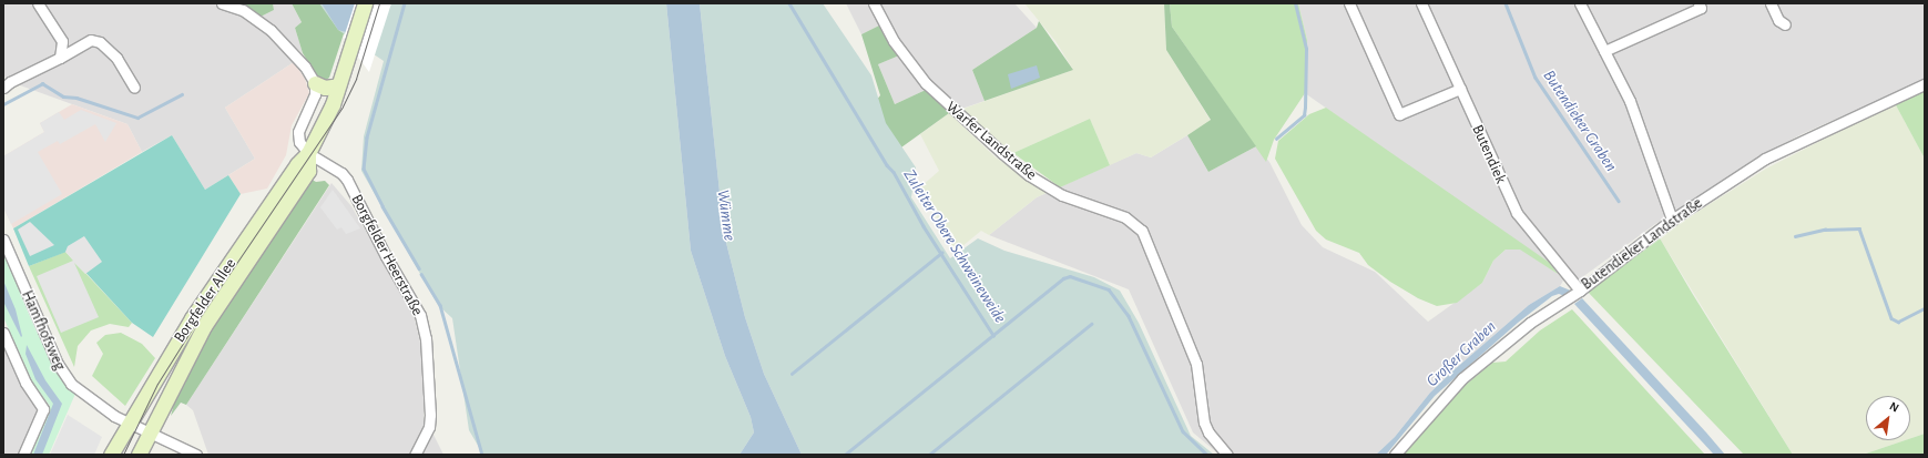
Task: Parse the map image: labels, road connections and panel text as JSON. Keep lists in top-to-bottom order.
{
  "streets": {
    "main road": ["Borgfelder Allee"],
    "street": [
      "Warfer Landstraße",
      "Butendiek",
      "Butendieker Landstraße",
      "Borgfelder Heerstraße",
      "Hamfhofsweg"
    ]
  },
  "crossings": [
    ["Butendiek", "Butendieker Landstraße"],
    ["Borgfelder Heerstraße", "Borgfelder Allee"],
    ["Borgfelder Allee", "Hamfhofsweg"]
  ],
  "water": [
    "Butendieker Graben",
    "Wümme",
    "Zuleiter Obere Schweineweide",
    "Großer Graben"
  ],
  "north": "top right"
}
